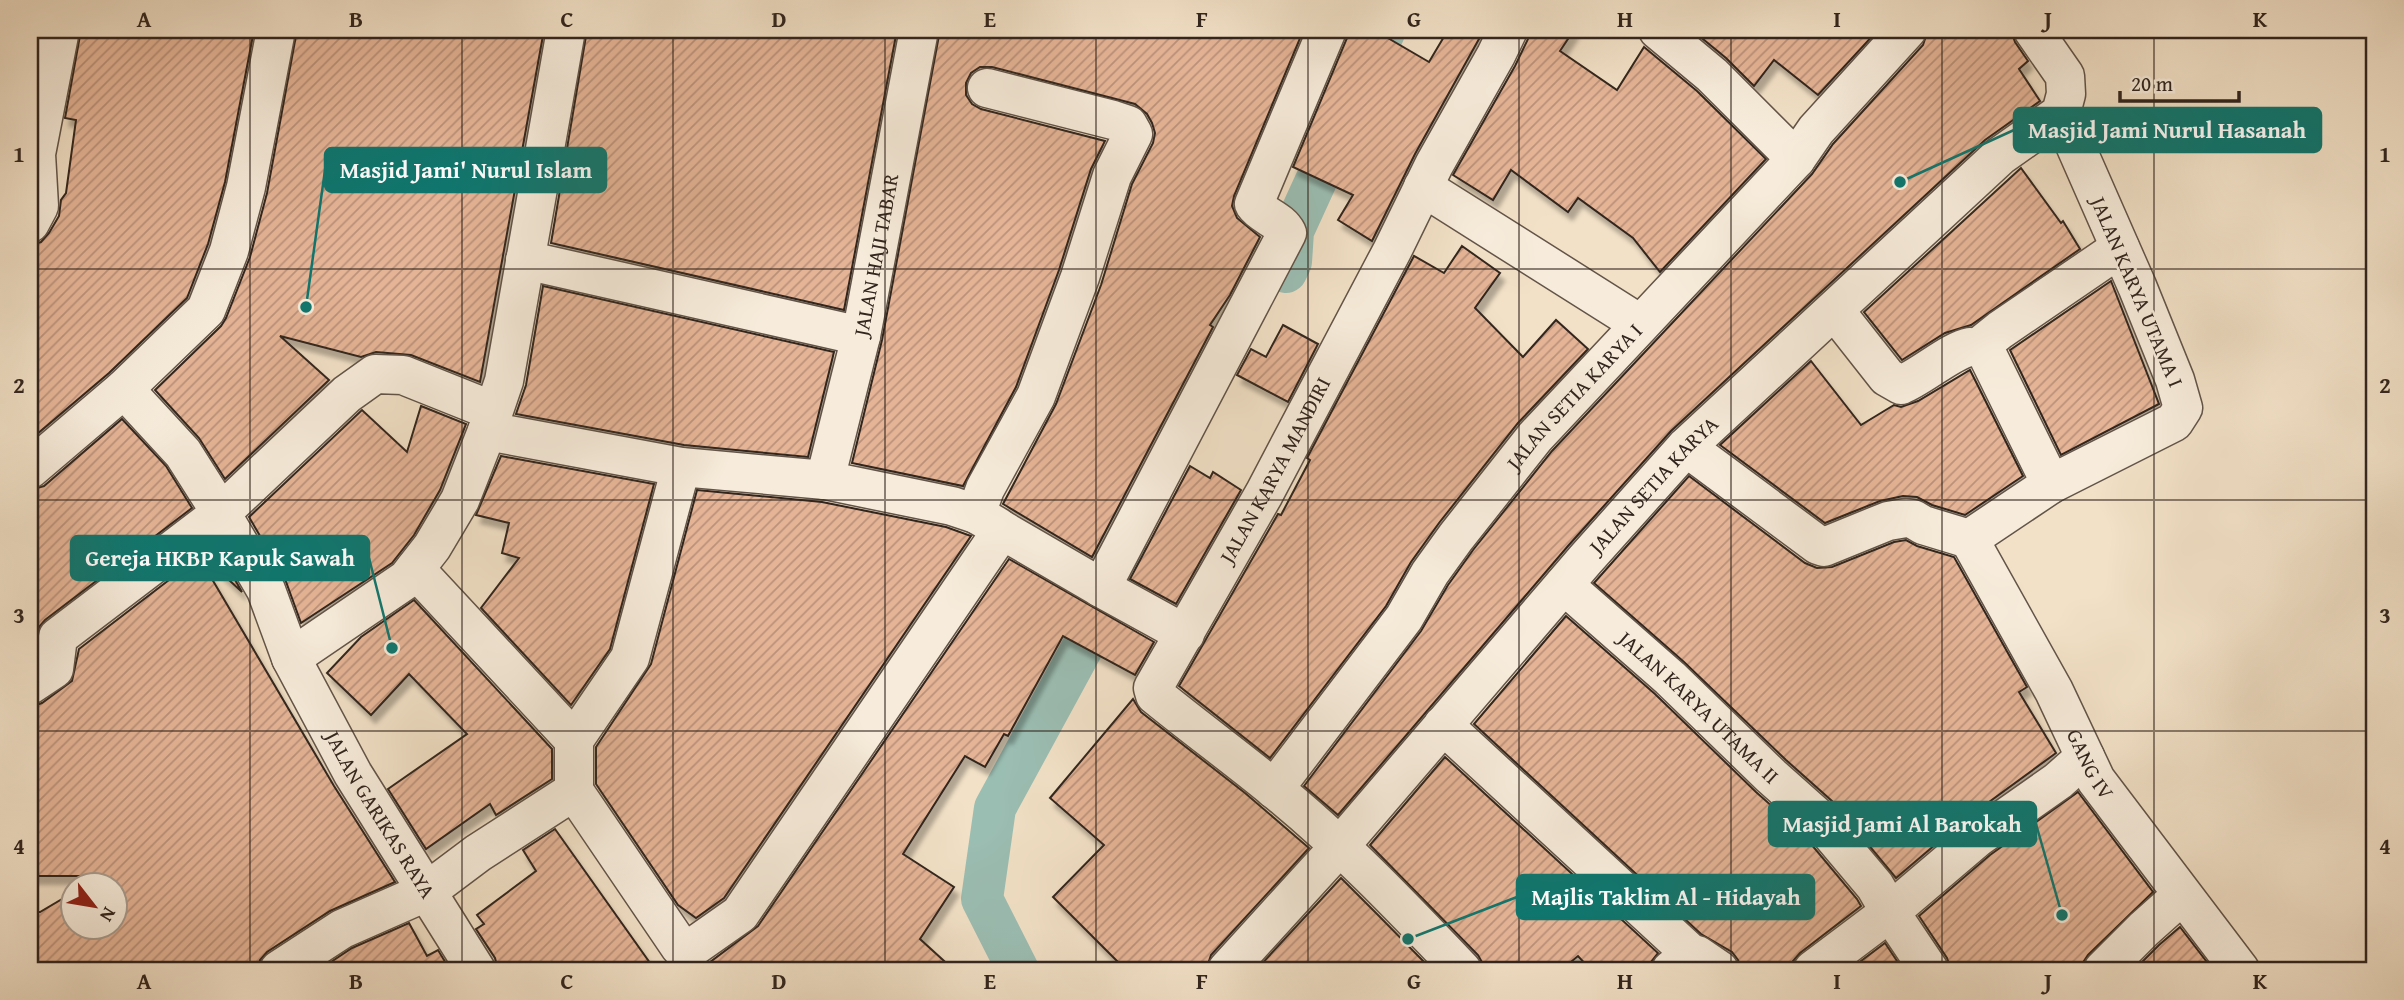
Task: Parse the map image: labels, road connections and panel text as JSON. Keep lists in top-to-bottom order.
{
  "streets": {
    "street": [
      "JALAN HAJI TABAR",
      "JALAN KARYA UTAMA I",
      "JALAN SETIA KARYA I",
      "JALAN KARYA MANDIRI",
      "JALAN SETIA KARYA",
      "JALAN KARYA UTAMA II",
      "GANG IV",
      "JALAN GARIKAS RAYA"
    ]
  },
  "crossings": [
    ["JALAN KARYA UTAMA I", "JALAN SETIA KARYA"],
    ["JALAN SETIA KARYA I", "JALAN KARYA MANDIRI"],
    ["JALAN KARYA MANDIRI", "JALAN SETIA KARYA"],
    ["JALAN SETIA KARYA", "JALAN KARYA UTAMA II"]
  ],
  "places": [
    "Masjid Jami Nurul Hasanah",
    "Masjid Jami' Nurul Islam",
    "Gereja HKBP Kapuk Sawah",
    "Masjid Jami Al Barokah",
    "Majlis Taklim Al - Hidayah"
  ],
  "scale_bar": "20 m",
  "north": "bottom right",
  "grid": {
    "columns": [
      "A",
      "B",
      "C",
      "D",
      "E",
      "F",
      "G",
      "H",
      "I",
      "J",
      "K"
    ],
    "rows": [
      "1",
      "2",
      "3",
      "4"
    ]
  }
}
